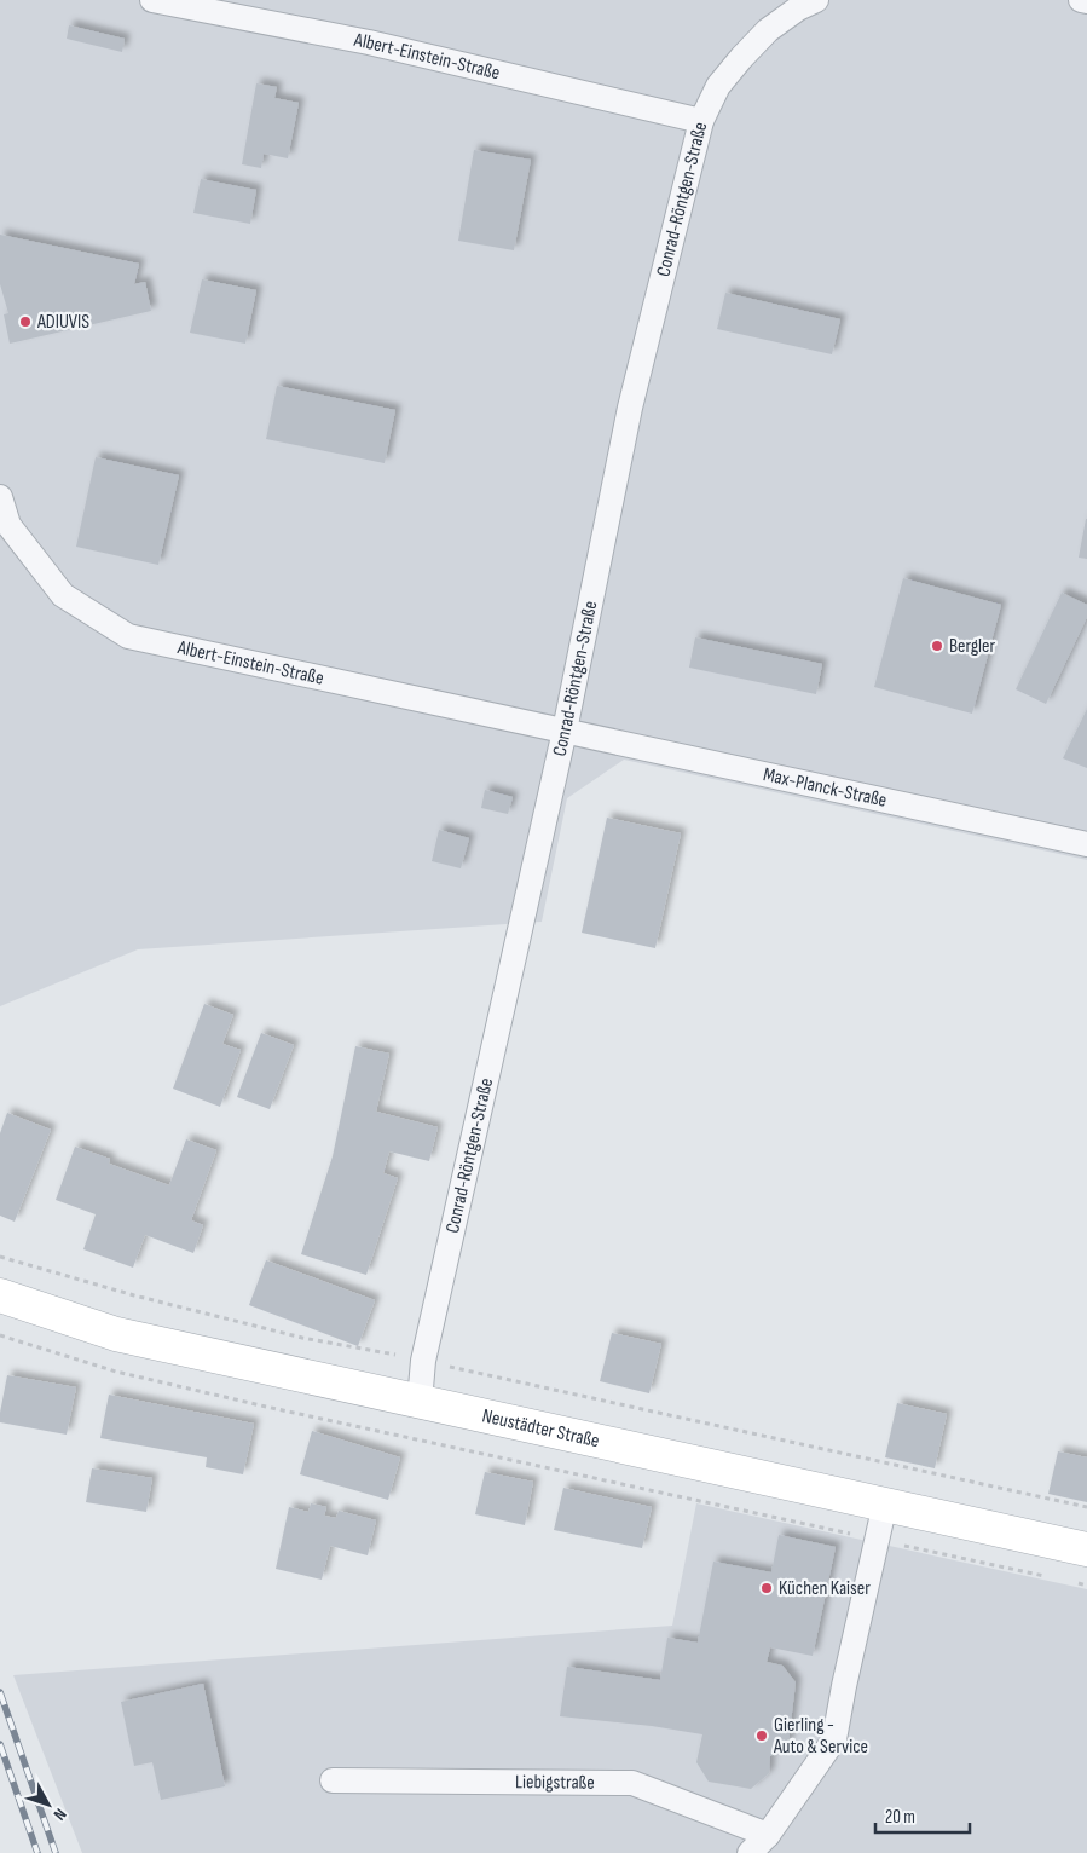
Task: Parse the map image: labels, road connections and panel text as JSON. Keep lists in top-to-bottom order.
{
  "streets": {
    "main road": ["Neustädter Straße"],
    "street": [
      "Albert-Einstein-Straße",
      "Conrad-Röntgen-Straße",
      "Max-Planck-Straße",
      "Liebigstraße"
    ]
  },
  "crossings": [
    ["Albert-Einstein-Straße", "Conrad-Röntgen-Straße"],
    ["Albert-Einstein-Straße", "Max-Planck-Straße"],
    ["Conrad-Röntgen-Straße", "Max-Planck-Straße"],
    ["Conrad-Röntgen-Straße", "Neustädter Straße"]
  ],
  "places": [
    "ADIUVIS",
    "Bergler",
    "Küchen Kaiser",
    "Gierling - Auto & Service"
  ],
  "scale_bar": "20 m",
  "north": "bottom right"
}
